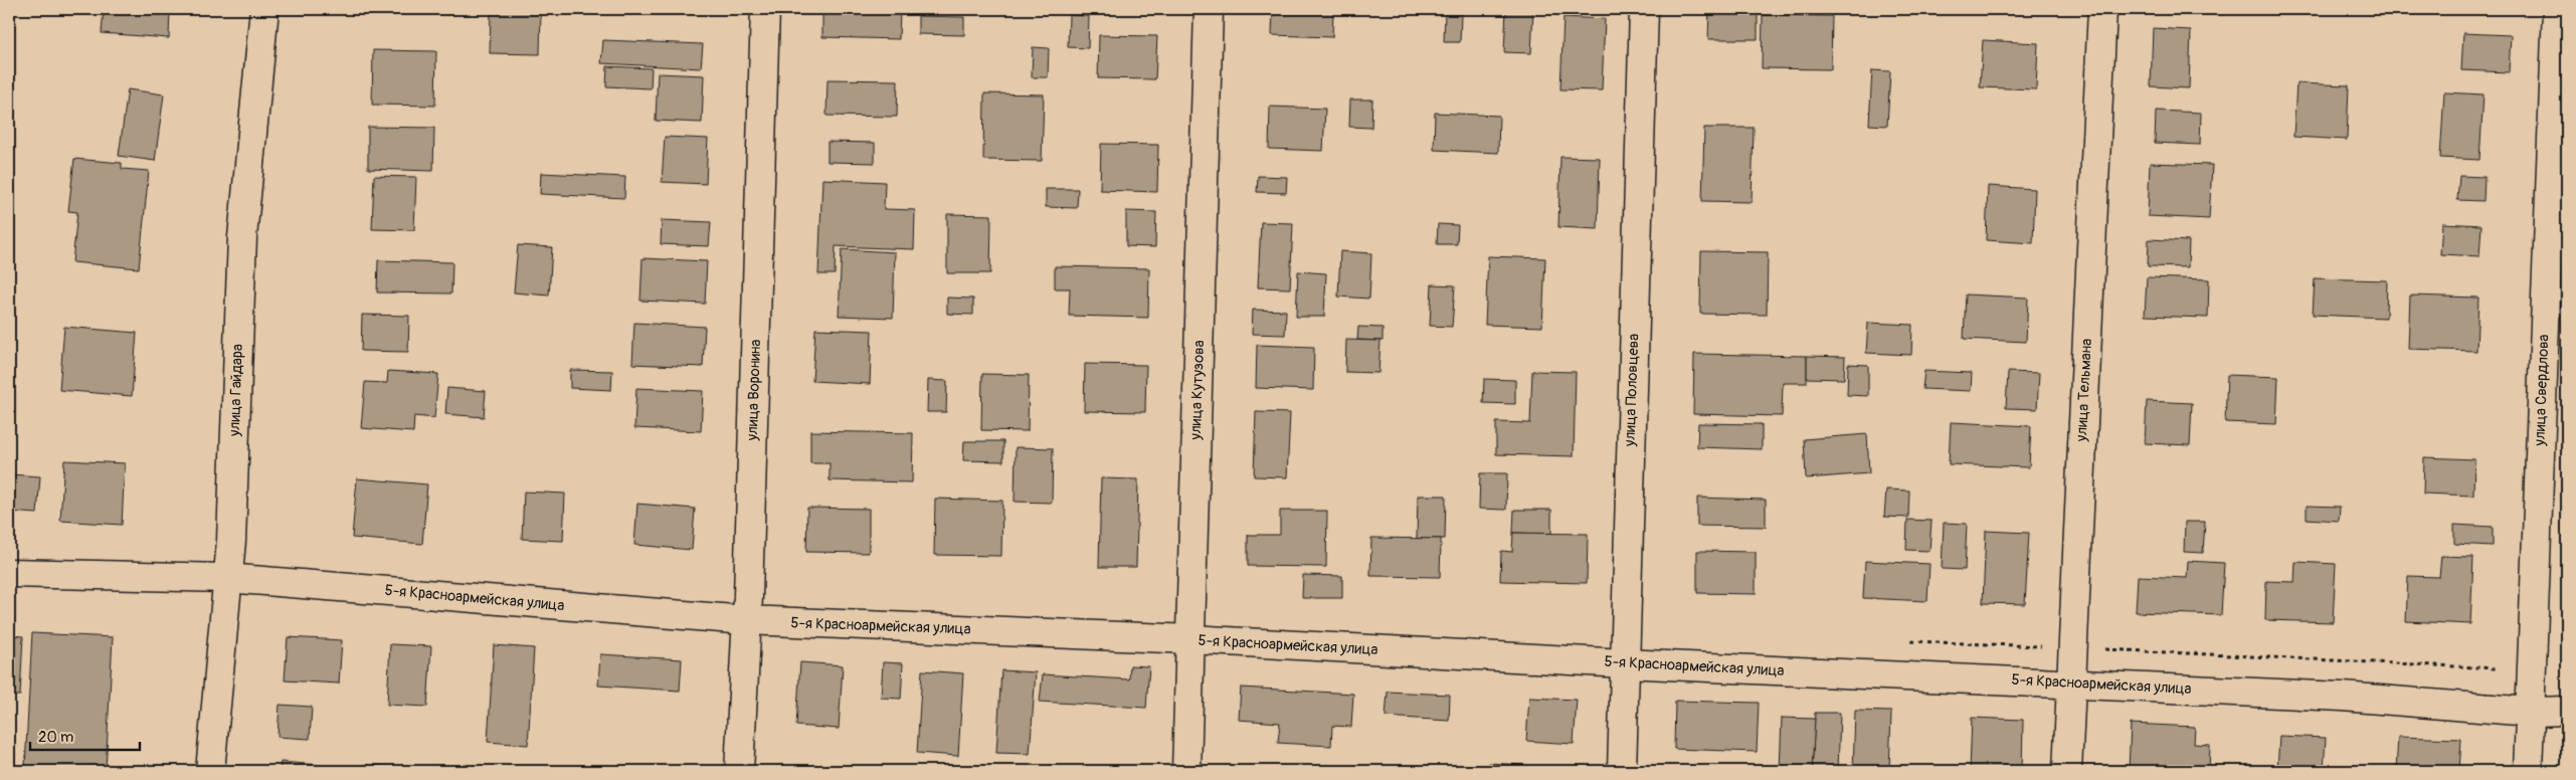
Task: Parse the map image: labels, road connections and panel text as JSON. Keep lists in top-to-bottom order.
{
  "streets": {
    "street": [
      "улица Гайдара",
      "улица Воронина",
      "улица Кутузова",
      "улица Половцева",
      "улица Тельмана",
      "улица Свердлова",
      "5-я Красноармейская улица"
    ]
  },
  "crossings": [
    ["улица Гайдара", "5-я Красноармейская улица"],
    ["улица Воронина", "5-я Красноармейская улица"],
    ["улица Кутузова", "5-я Красноармейская улица"],
    ["улица Половцева", "5-я Красноармейская улица"],
    ["улица Тельмана", "5-я Красноармейская улица"],
    ["улица Свердлова", "5-я Красноармейская улица"]
  ],
  "scale_bar": "20 m"
}
